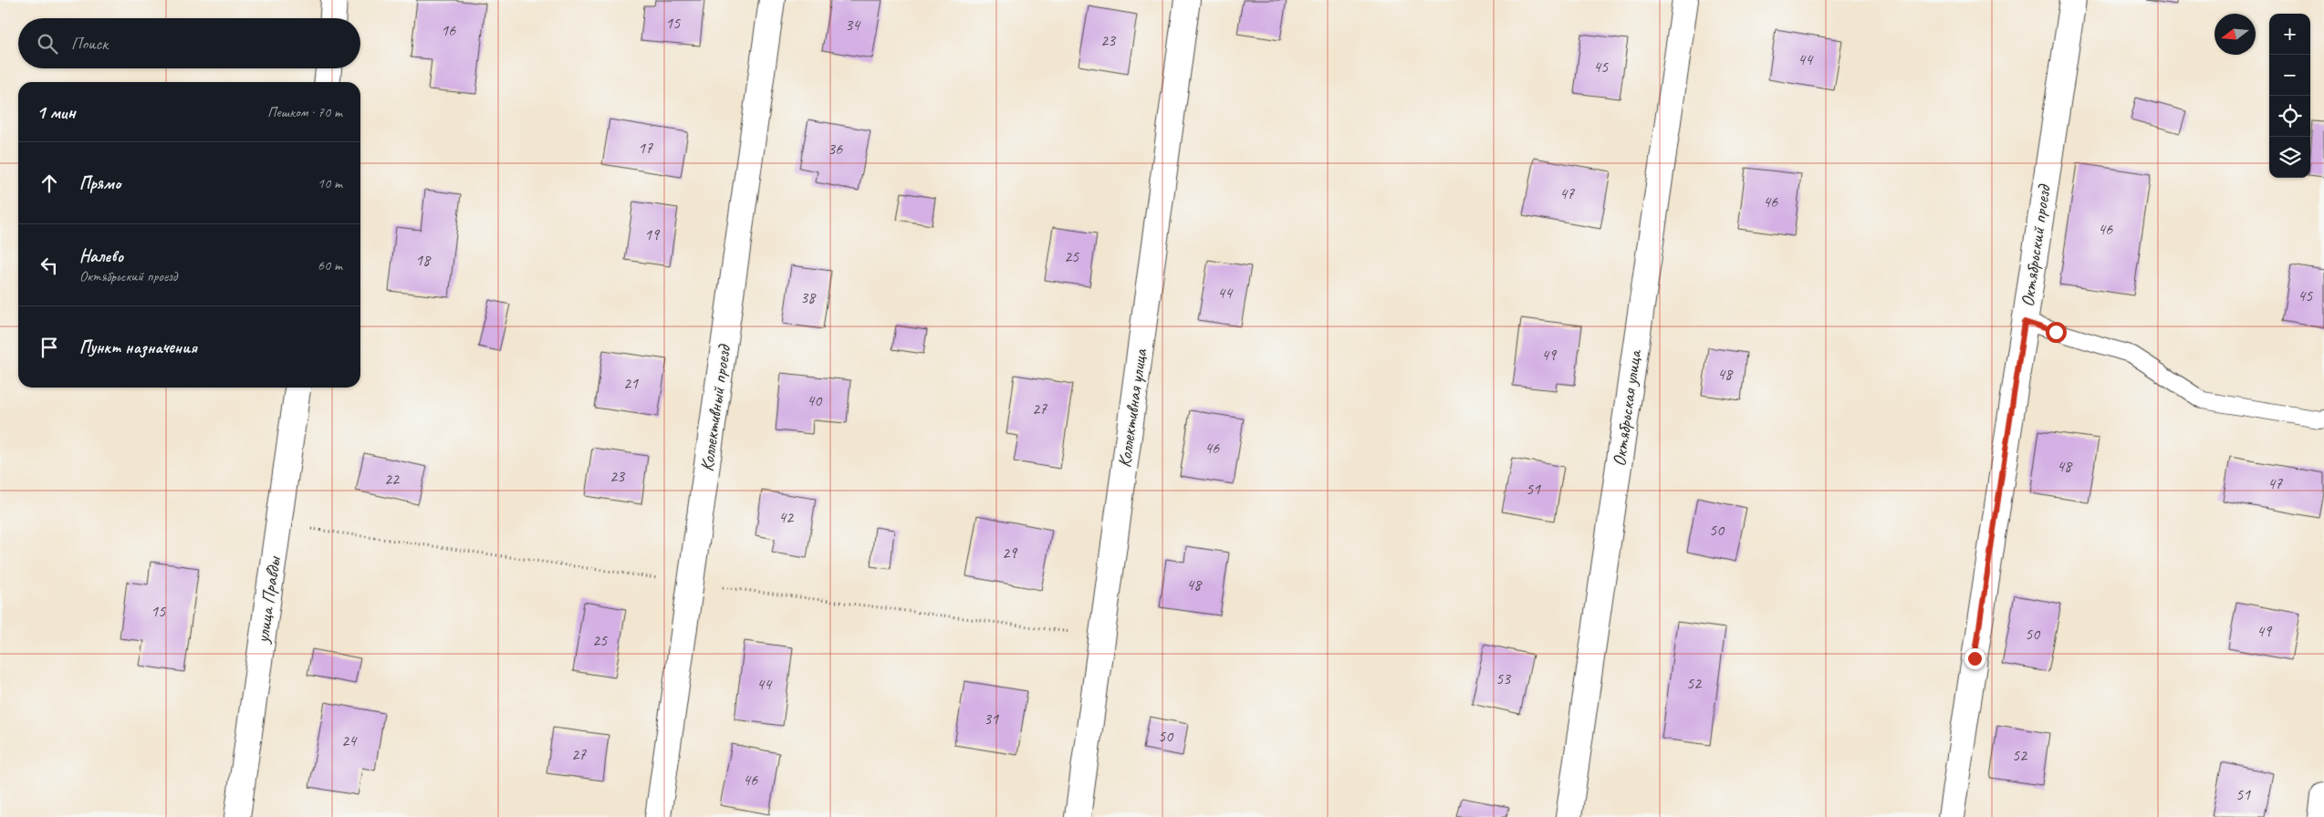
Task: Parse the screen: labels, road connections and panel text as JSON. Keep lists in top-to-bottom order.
{
  "streets": {
    "street": [
      "Октябрьский проезд",
      "Коллективный проезд",
      "Коллективная улица",
      "Октябрьская улица",
      "улица Правды"
    ]
  },
  "house_numbers": [
    "15",
    "34",
    "16",
    "23",
    "44",
    "45",
    "17",
    "36",
    "47",
    "46",
    "46",
    "19",
    "25",
    "18",
    "44",
    "45",
    "38",
    "49",
    "48",
    "21",
    "40",
    "27",
    "46",
    "48",
    "23",
    "22",
    "47",
    "51",
    "42",
    "50",
    "29",
    "48",
    "15",
    "49",
    "50",
    "25",
    "53",
    "52",
    "44",
    "31",
    "50",
    "24",
    "27",
    "52",
    "46",
    "51"
  ],
  "north": "left",
  "page": {
    "map_buttons": ["+", "−"],
    "search": "Поиск",
    "heading": ["1 мин", "Пешком · 70 m"],
    "list": [
      ["Прямо", "10 m"],
      ["Налево", "Октябрьский проезд", "60 m"],
      "Пункт назначения"
    ]
  }
}
